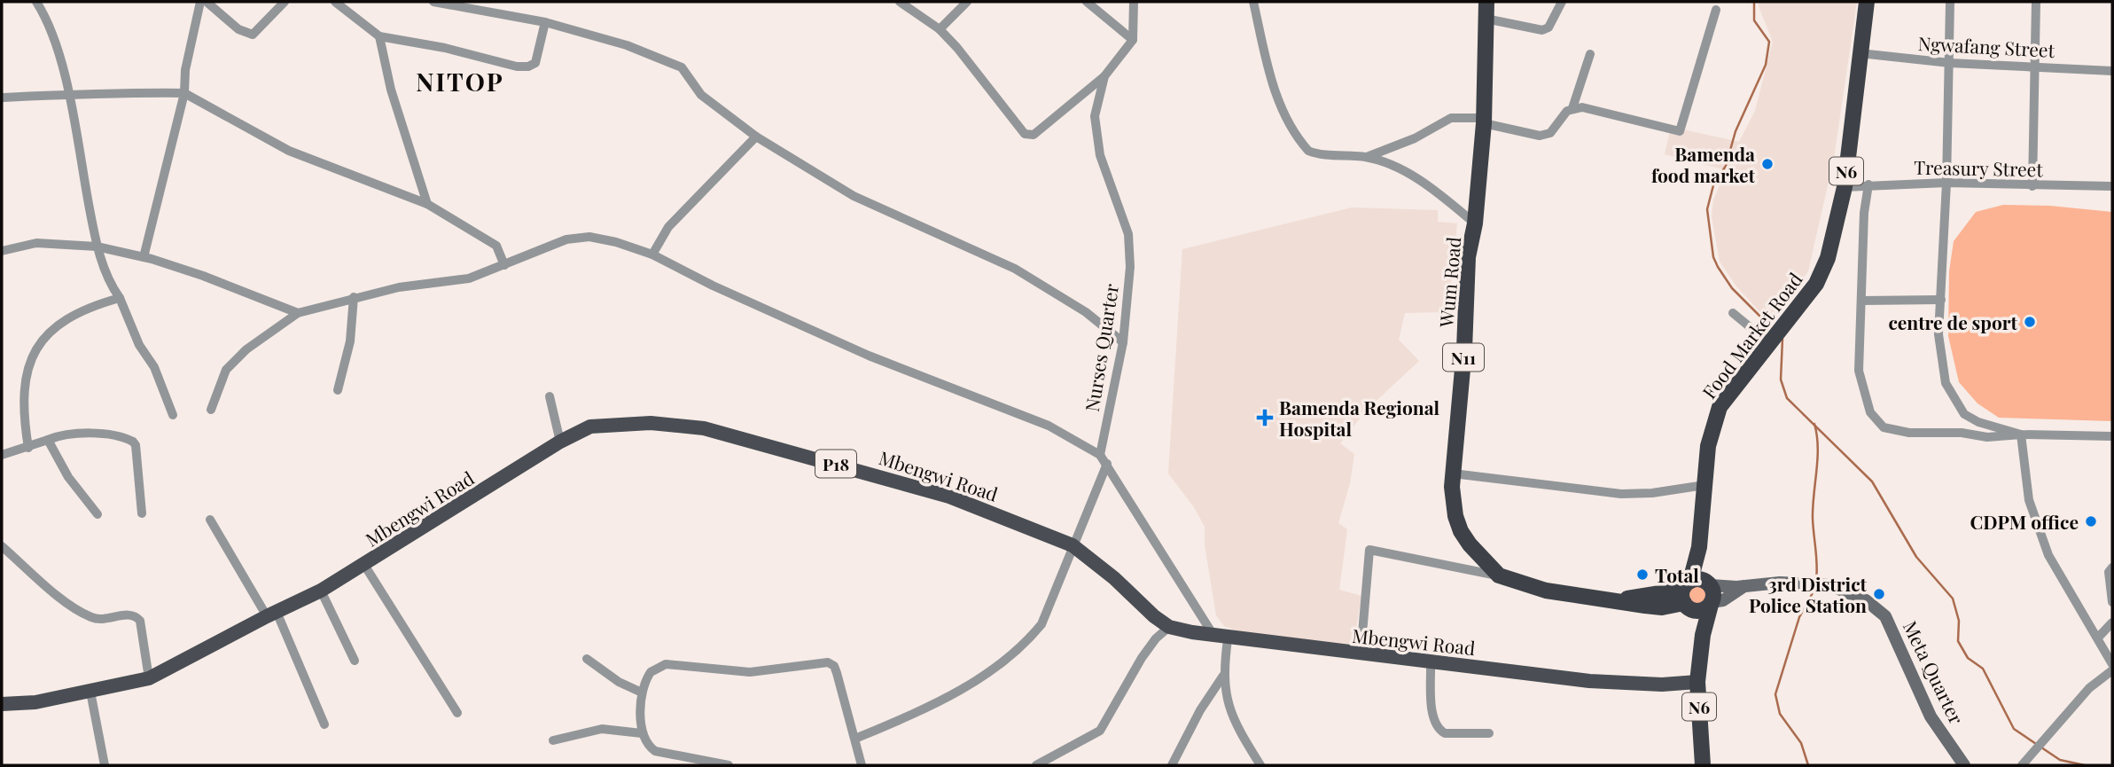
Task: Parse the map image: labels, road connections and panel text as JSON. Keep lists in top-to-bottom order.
{
  "streets": {
    "highway": [
      "N6",
      "Wum Road",
      "Food Market Road",
      "N11"
    ],
    "main road": ["P18", "Mbengwi Road", "Meta Quarter"],
    "street": ["Ngwafang Street", "Treasury Street", "Nurses Quarter"]
  },
  "crossings": [
    ["Ngwafang Street", "Food Market Road"],
    ["Treasury Street", "Food Market Road"],
    ["N6", "Food Market Road"],
    ["N6", "Mbengwi Road"]
  ],
  "districts": ["NITOP"],
  "places": {
    "other": [
      "Bamenda food market",
      "centre de sport",
      "CDPM office",
      "Total",
      "3rd District Police Station"
    ],
    "health": ["Bamenda Regional Hospital"]
  }
}
